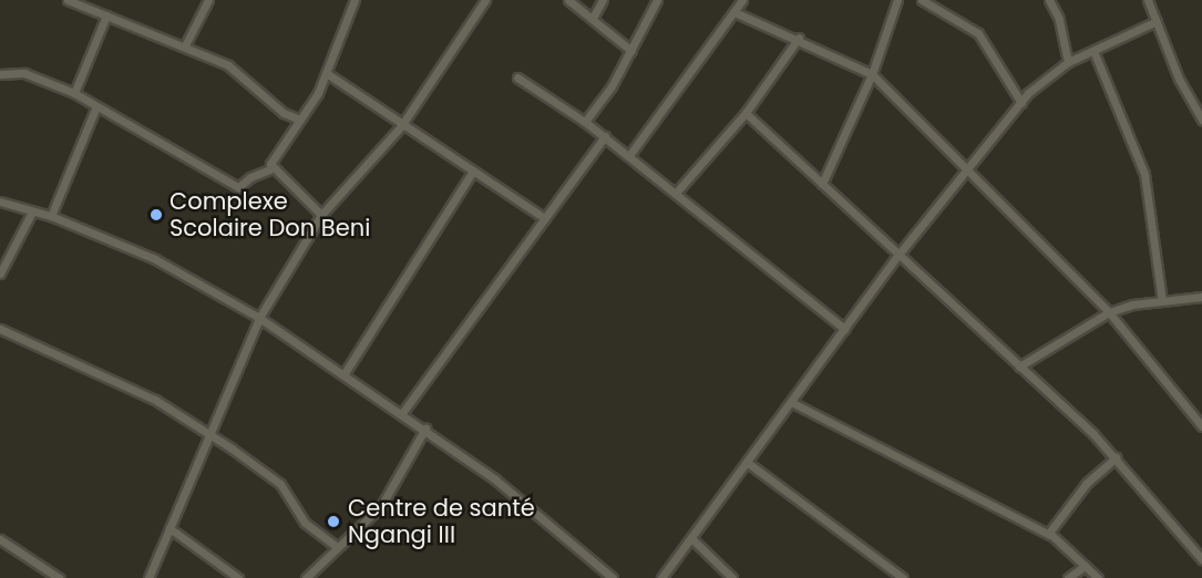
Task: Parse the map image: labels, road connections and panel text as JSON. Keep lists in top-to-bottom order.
{
  "places": ["Complexe Scolaire Don Beni", "Centre de santé Ngangi III"]
}
